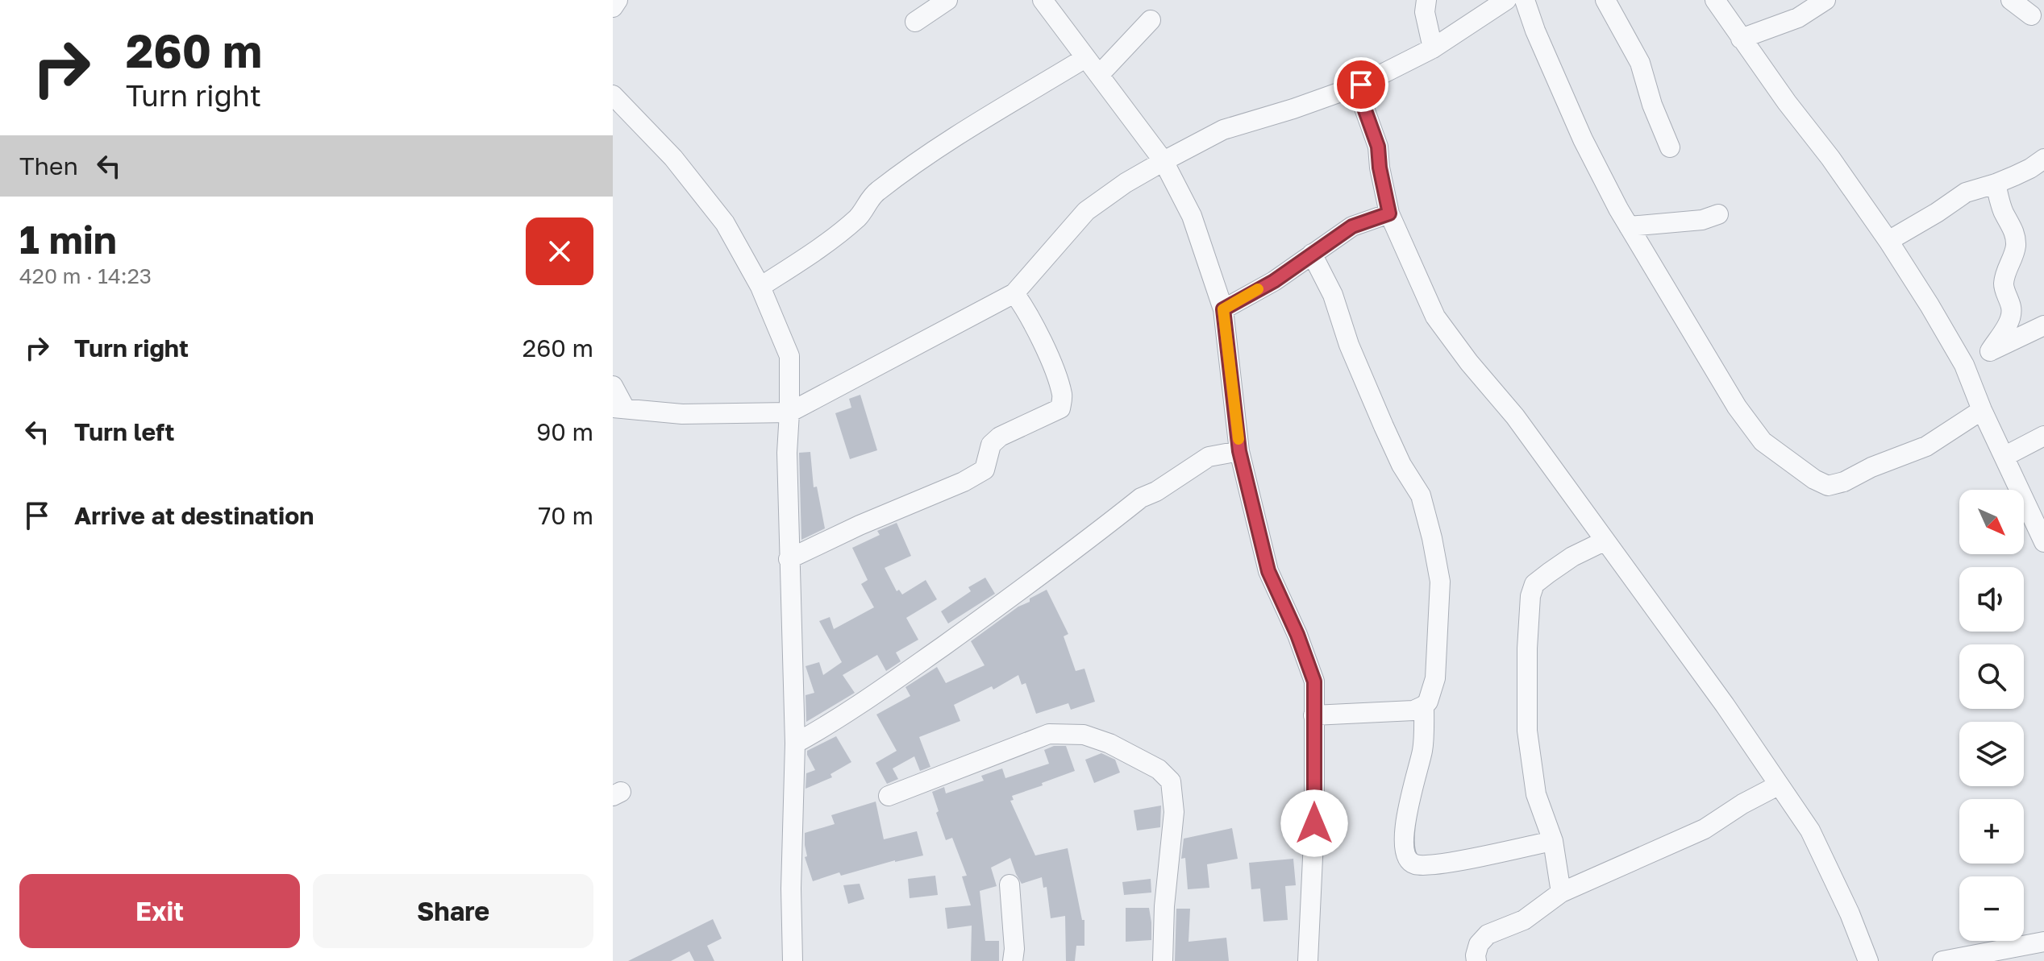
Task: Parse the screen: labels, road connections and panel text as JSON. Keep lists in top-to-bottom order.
{
  "north": "bottom right",
  "page": {
    "turn": ["260 m", "Turn right"],
    "then": "Then",
    "heading": ["1 min", "420 m · 14:23"],
    "list": [
      {
        "name": "Turn right",
        "value": "260 m"
      },
      {
        "name": "Turn left",
        "value": "90 m"
      },
      {
        "name": "Arrive at destination",
        "value": "70 m"
      }
    ],
    "map_buttons": ["+", "−"],
    "buttons": ["Exit", "Share"]
  }
}
